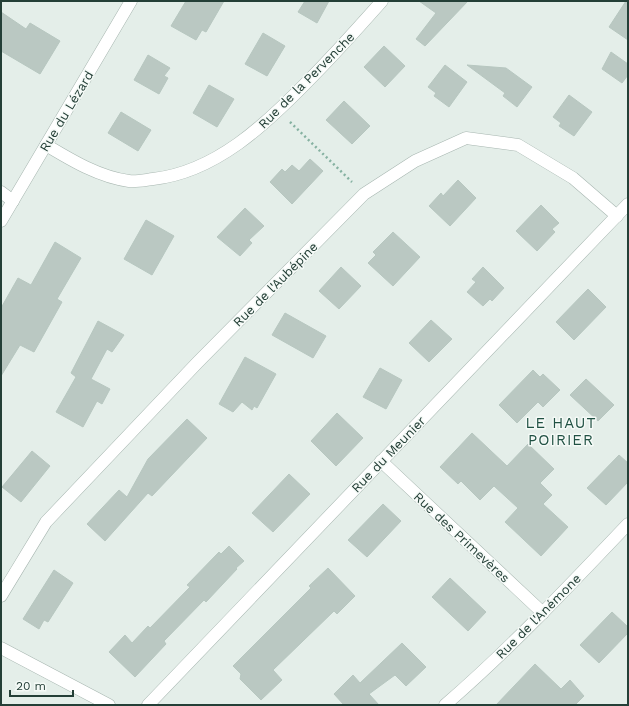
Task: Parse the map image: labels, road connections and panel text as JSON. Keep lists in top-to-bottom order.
{
  "streets": {
    "street": [
      "Rue de la Pervenche",
      "Rue du Lézard",
      "Rue de l'Aubépine",
      "Rue du Meunier",
      "Rue des Primevères",
      "Rue de l'Anémone"
    ]
  },
  "crossings": [
    ["Rue de la Pervenche", "Rue du Lézard"],
    ["Rue de l'Aubépine", "Rue du Meunier"],
    ["Rue du Meunier", "Rue des Primevères"],
    ["Rue des Primevères", "Rue de l'Anémone"]
  ],
  "districts": ["LE HAUT POIRIER"],
  "scale_bar": "20 m"
}
